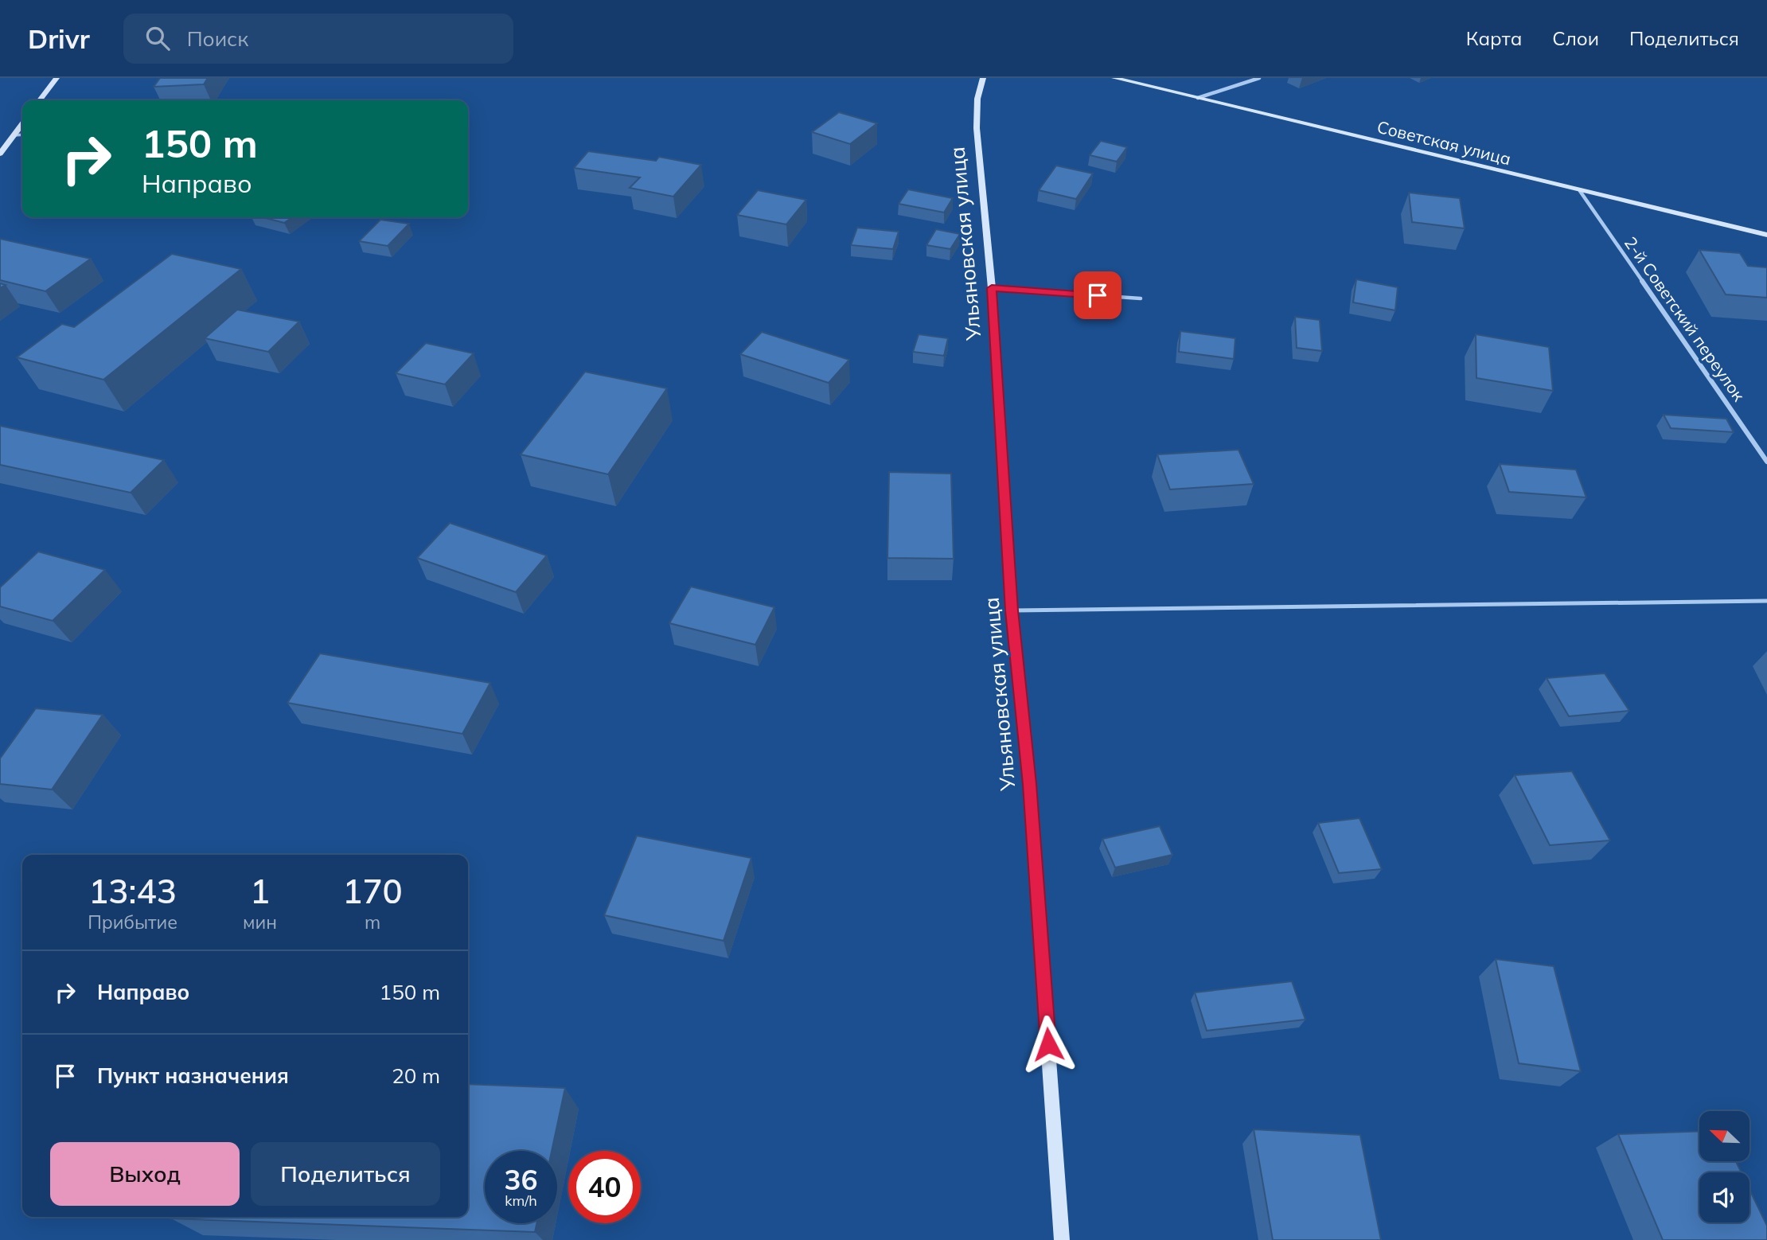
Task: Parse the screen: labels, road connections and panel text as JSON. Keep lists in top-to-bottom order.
{
  "streets": {
    "street": ["Советская улица", "Ульяновская улица", "2-й Советский переулок"]
  },
  "crossings": [
    ["Советская улица", "2-й Советский переулок"]
  ],
  "north": "top left",
  "page": {
    "header": "Drivr",
    "search": "Поиск",
    "nav": ["Карта", "Слои", "Поделиться"],
    "turn": ["150 m", "Направо"],
    "eta": [
      "13:43",
      "Прибытие",
      "1",
      "мин",
      "170",
      "m"
    ],
    "list": [
      {
        "name": "Направо",
        "value": "150 m"
      },
      {
        "name": "Пункт назначения",
        "value": "20 m"
      }
    ],
    "buttons": ["Выход", "Поделиться"],
    "speed": "36 km/h",
    "limit": "40"
  }
}
